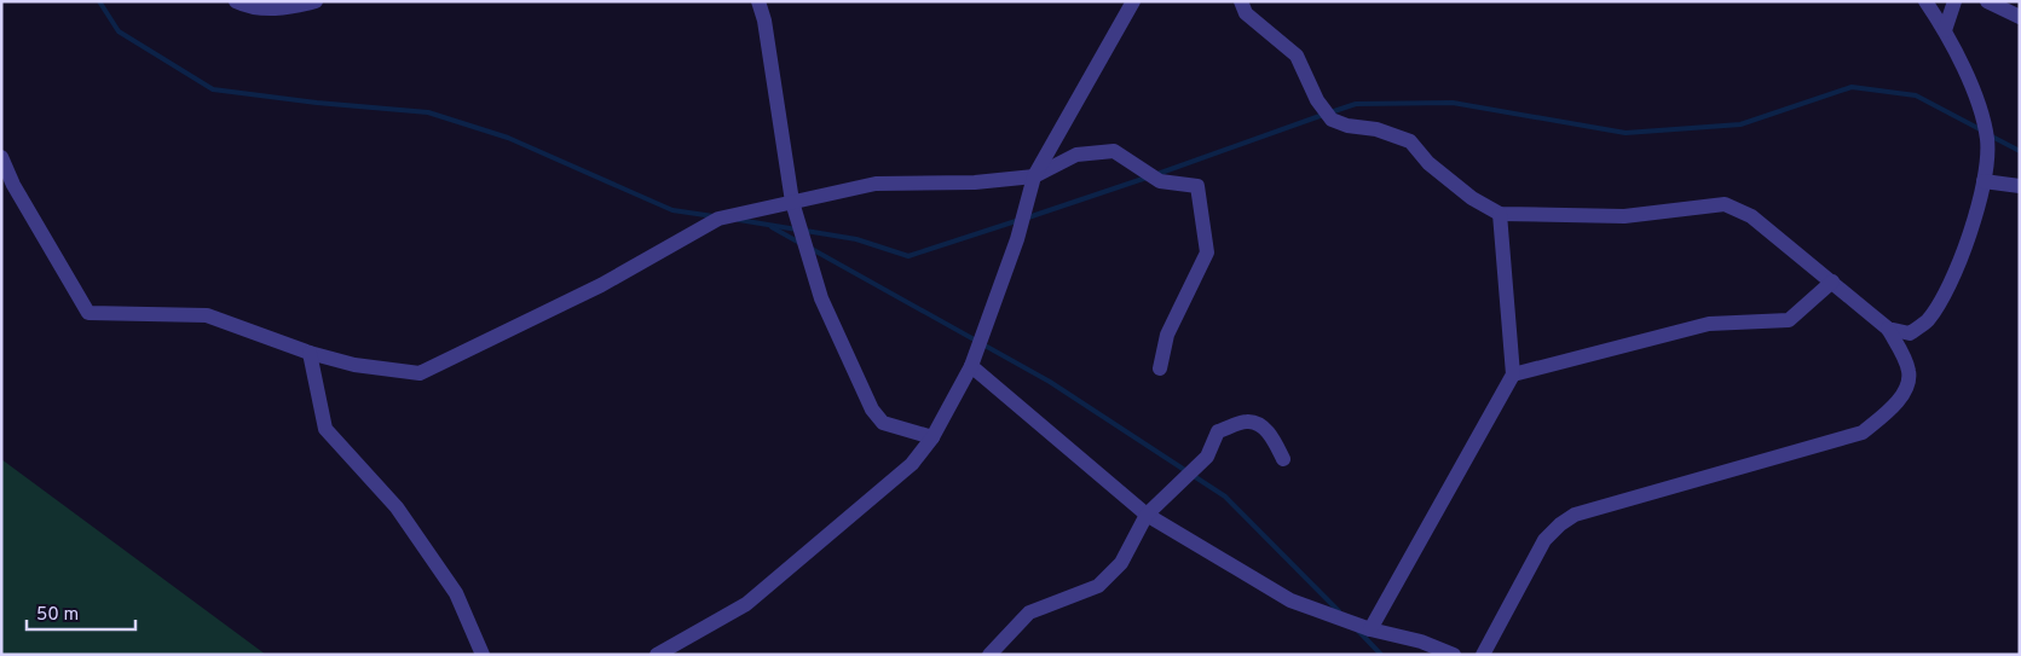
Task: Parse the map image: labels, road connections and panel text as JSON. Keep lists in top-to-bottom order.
{
  "scale_bar": "50 m"
}
